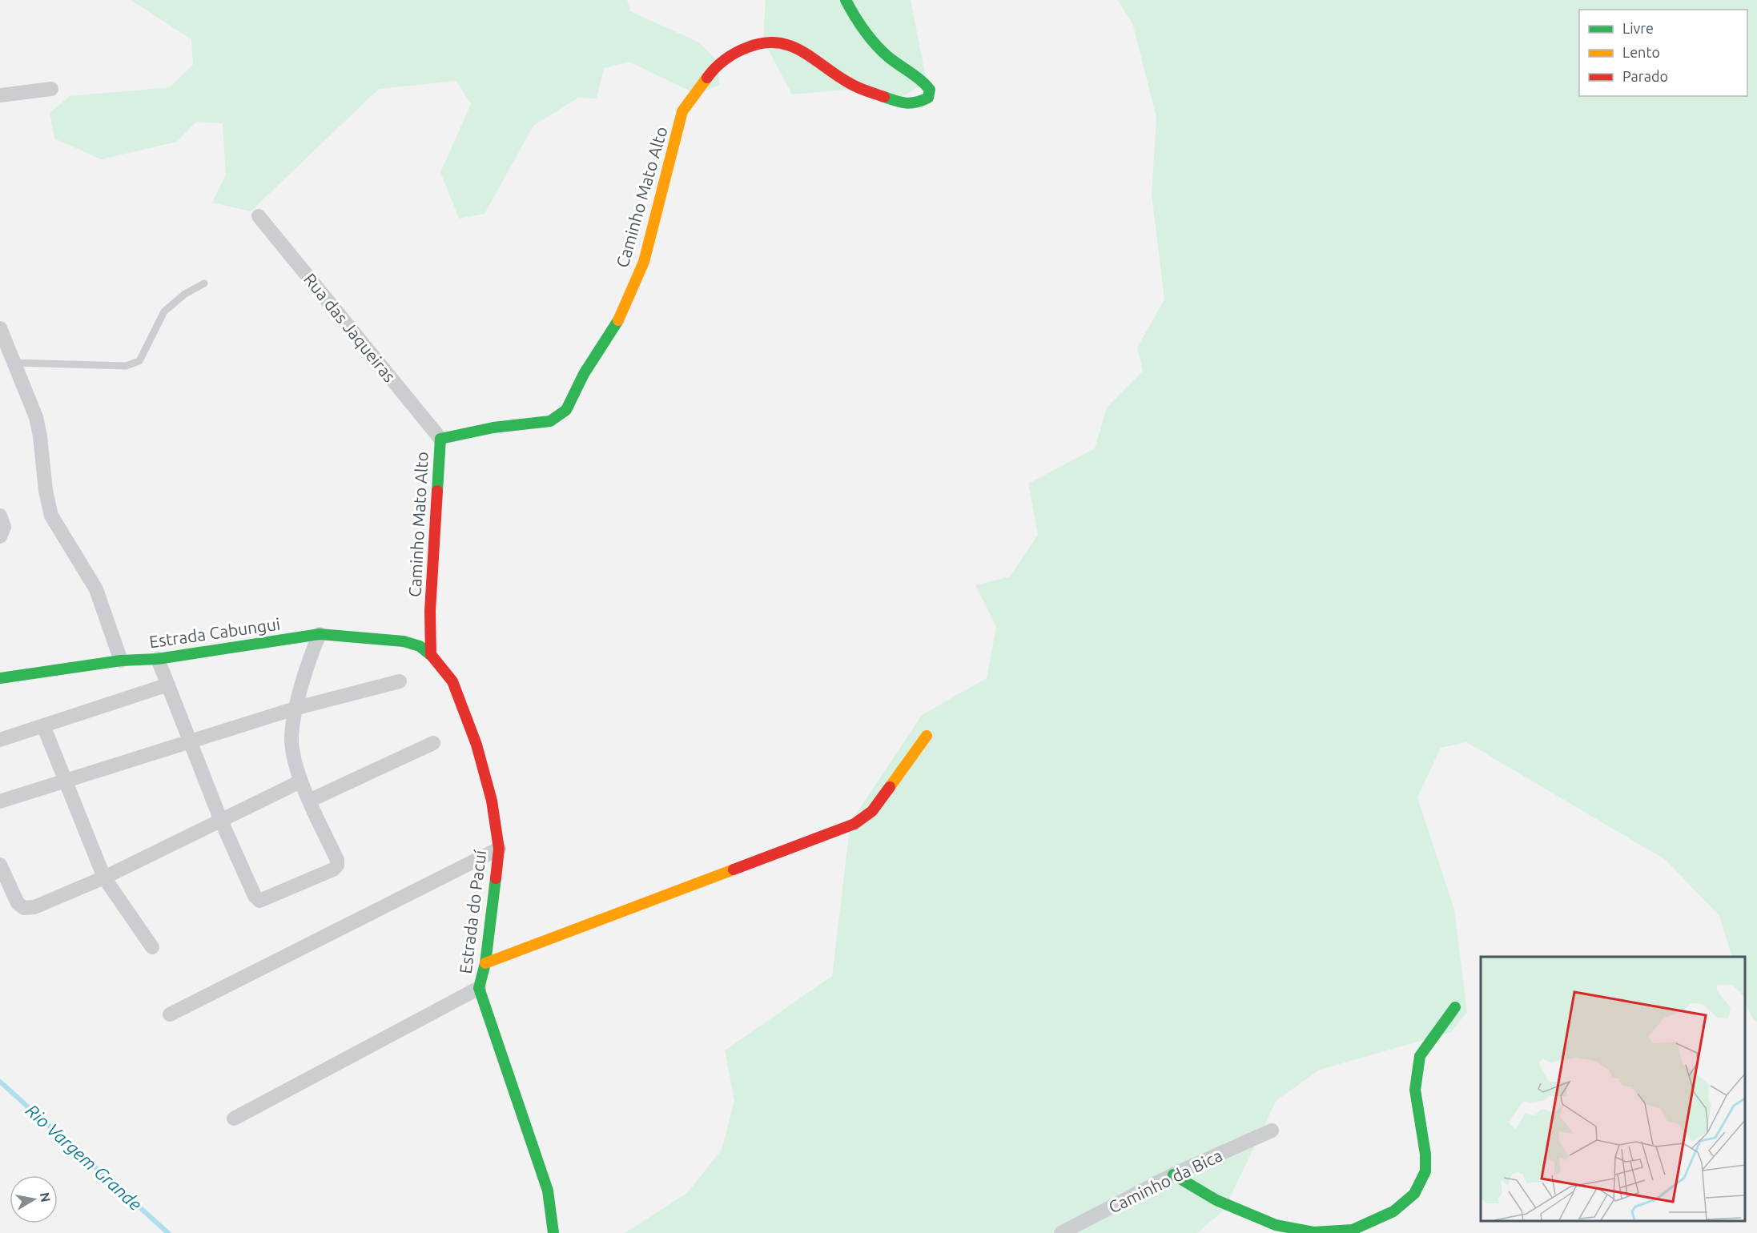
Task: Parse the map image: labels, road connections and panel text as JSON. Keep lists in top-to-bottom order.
{
  "streets": {
    "street": [
      "Caminho Mato Alto",
      "Rua das Jaqueiras",
      "Estrada Cabungui",
      "Estrada do Pacuí",
      "Caminho da Bica"
    ]
  },
  "crossings": [
    ["Caminho Mato Alto", "Rua das Jaqueiras"],
    ["Caminho Mato Alto", "Estrada Cabungui"],
    ["Caminho Mato Alto", "Estrada do Pacuí"],
    ["Estrada Cabungui", "Estrada do Pacuí"]
  ],
  "water": ["Rio Vargem Grande"],
  "legend": ["Livre", "Lento", "Parado"],
  "north": "right"
}
